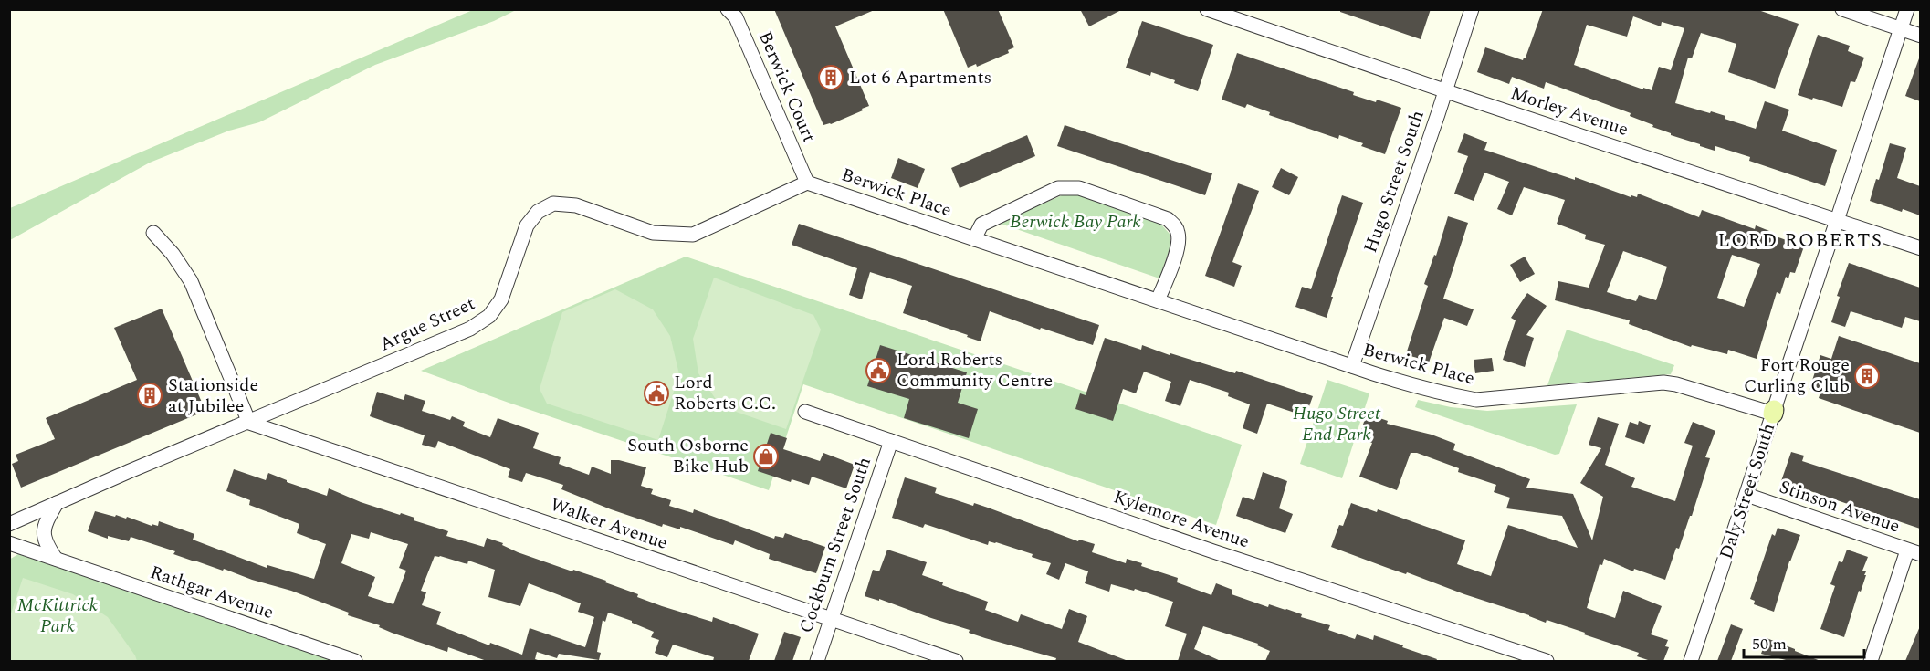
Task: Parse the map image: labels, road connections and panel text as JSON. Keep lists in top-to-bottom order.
{
  "streets": {
    "street": [
      "Berwick Court",
      "Morley Avenue",
      "Hugo Street South",
      "Berwick Place",
      "Argue Street",
      "Daly Street South",
      "Stinson Avenue",
      "Kylemore Avenue",
      "Walker Avenue",
      "Cockburn Street South",
      "Rathgar Avenue"
    ]
  },
  "crossings": [
    ["Berwick Court", "Berwick Place"],
    ["Berwick Court", "Argue Street"],
    ["Morley Avenue", "Hugo Street South"],
    ["Morley Avenue", "Daly Street South"],
    ["Hugo Street South", "Berwick Place"],
    ["Berwick Place", "Argue Street"],
    ["Berwick Place", "Daly Street South"],
    ["Argue Street", "Walker Avenue"],
    ["Daly Street South", "Stinson Avenue"],
    ["Kylemore Avenue", "Cockburn Street South"],
    ["Walker Avenue", "Cockburn Street South"]
  ],
  "districts": ["LORD ROBERTS"],
  "parks": ["Berwick Bay Park", "Hugo Street End Park", "McKittrick Park"],
  "places": {
    "building": ["Lot 6 Apartments", "Fort Rouge Curling Club", "Stationside at Jubilee"],
    "public building": ["Lord Roberts Community Centre", "Lord Roberts C.C."],
    "shop": ["South Osborne Bike Hub"]
  },
  "scale_bar": "50 m"
}
